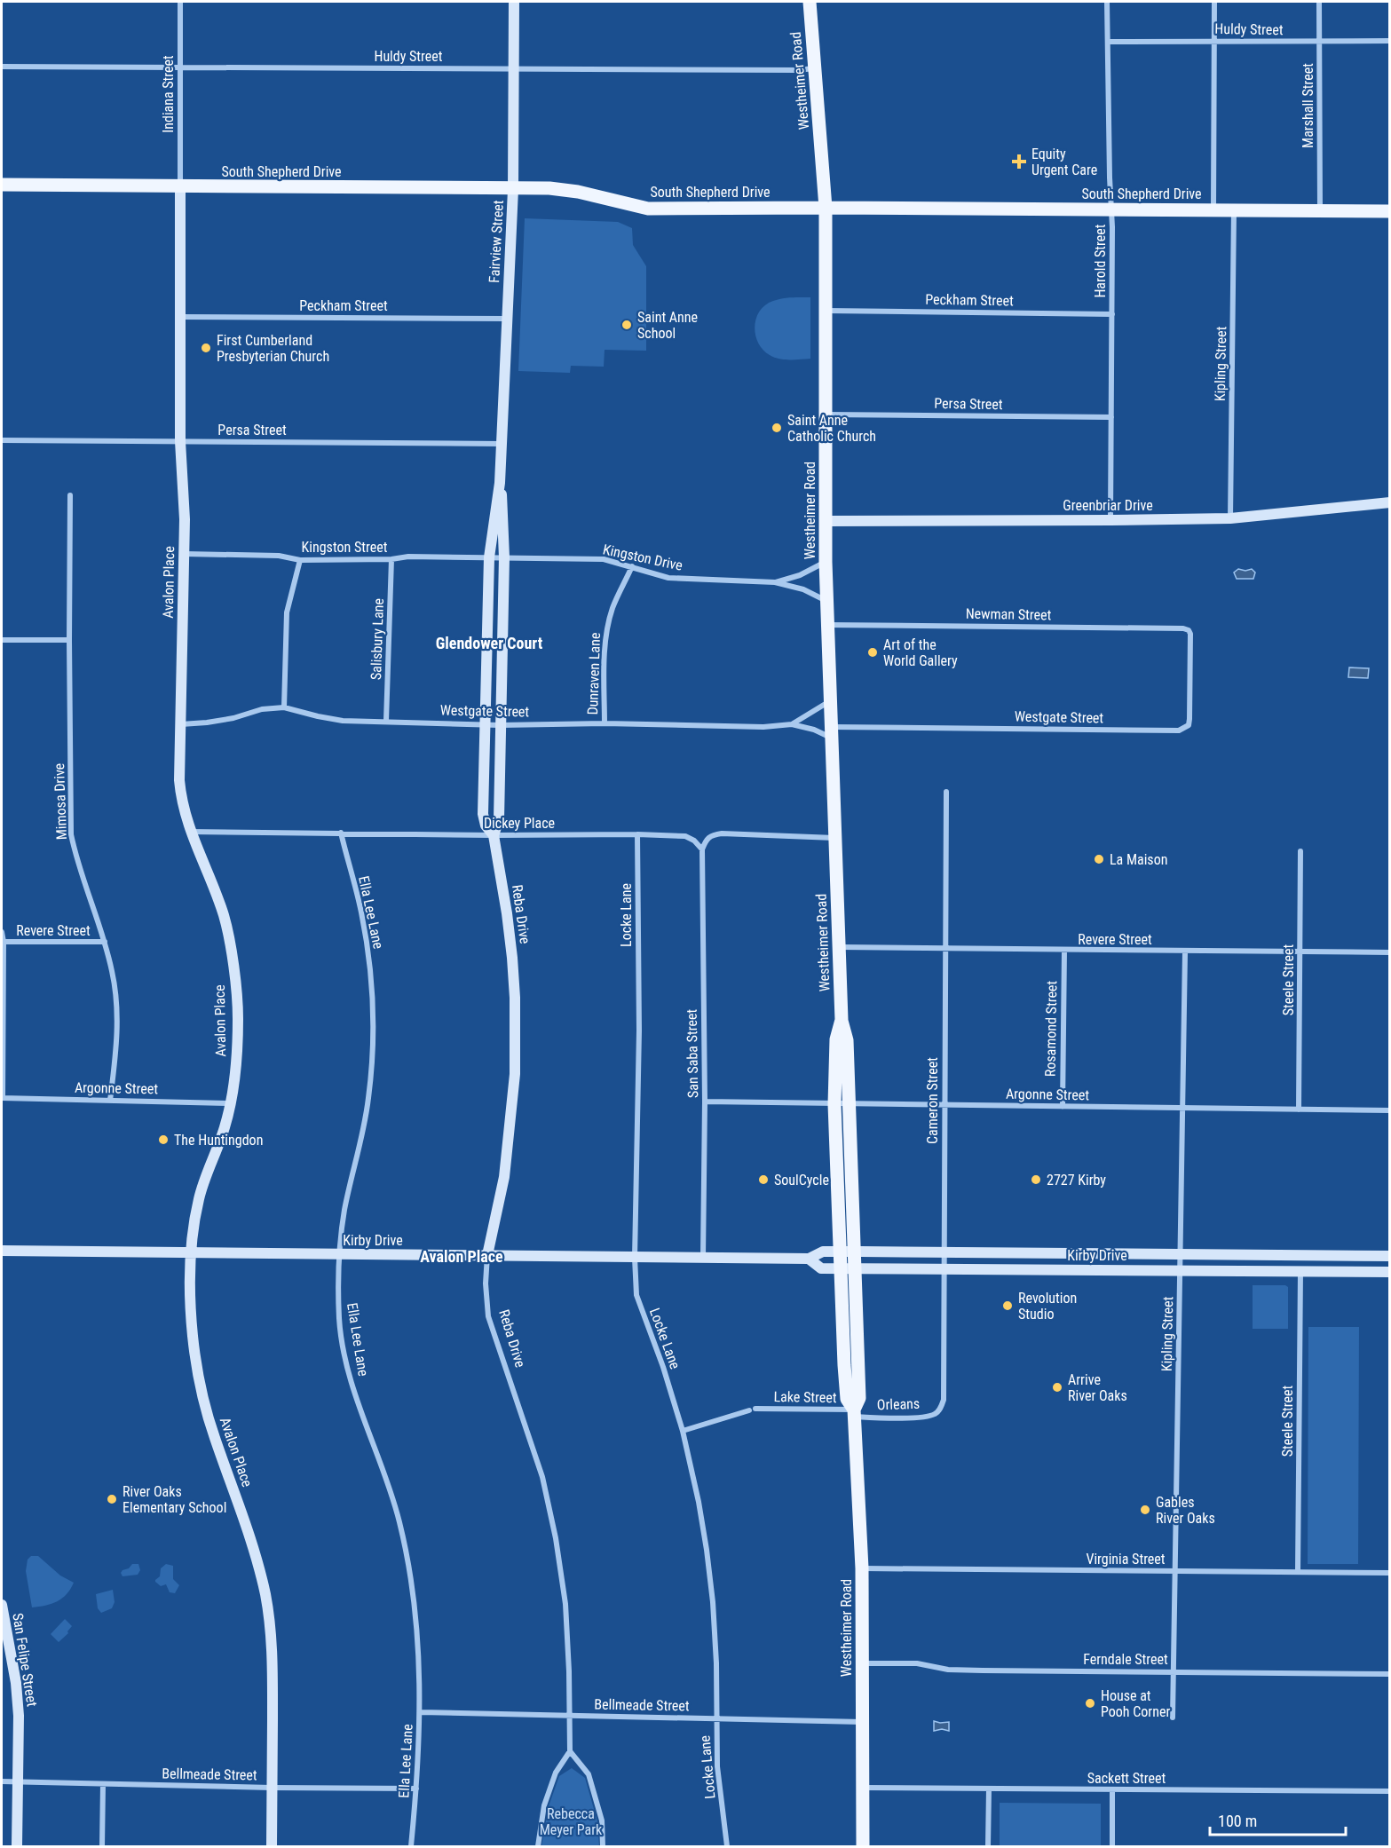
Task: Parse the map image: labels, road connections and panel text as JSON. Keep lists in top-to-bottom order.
{
  "streets": {
    "main road": ["Westheimer Road", "South Shepherd Drive"],
    "street": [
      "Huldy Street",
      "Indiana Street",
      "Marshall Street",
      "Fairview Street",
      "Harold Street",
      "Peckham Street",
      "Kipling Street",
      "Persa Street",
      "Greenbriar Drive",
      "Kingston Street",
      "Kingston Drive",
      "Avalon Place",
      "Newman Street",
      "Salisbury Lane",
      "Dunraven Lane",
      "Westgate Street",
      "Mimosa Drive",
      "Dickey Place",
      "Ella Lee Lane",
      "Reba Drive",
      "Locke Lane",
      "Revere Street",
      "Steele Street",
      "Rosamond Street",
      "San Saba Street",
      "Argonne Street",
      "Cameron Street",
      "Kirby Drive",
      "Lake Street",
      "Orleans",
      "Virginia Street",
      "Ferndale Street",
      "San Felipe Street",
      "Bellmeade Street",
      "Sackett Street"
    ]
  },
  "crossings": [
    ["Huldy Street", "Westheimer Road"],
    ["Huldy Street", "Indiana Street"],
    ["Huldy Street", "Marshall Street"],
    ["Huldy Street", "Fairview Street"],
    ["Huldy Street", "Harold Street"],
    ["Westheimer Road", "South Shepherd Drive"],
    ["Westheimer Road", "Peckham Street"],
    ["Westheimer Road", "Persa Street"],
    ["Westheimer Road", "Greenbriar Drive"],
    ["Westheimer Road", "Kingston Drive"],
    ["Westheimer Road", "Newman Street"],
    ["Westheimer Road", "Westgate Street"],
    ["Westheimer Road", "Revere Street"],
    ["Westheimer Road", "Argonne Street"],
    ["Westheimer Road", "Kirby Drive"],
    ["Westheimer Road", "Lake Street"],
    ["Westheimer Road", "Orleans"],
    ["Westheimer Road", "Virginia Street"],
    ["Westheimer Road", "Ferndale Street"],
    ["Westheimer Road", "Bellmeade Street"],
    ["Westheimer Road", "Sackett Street"],
    ["Indiana Street", "South Shepherd Drive"],
    ["Indiana Street", "Avalon Place"],
    ["Marshall Street", "South Shepherd Drive"],
    ["South Shepherd Drive", "Fairview Street"],
    ["South Shepherd Drive", "Harold Street"],
    ["South Shepherd Drive", "Kipling Street"],
    ["South Shepherd Drive", "Avalon Place"],
    ["Fairview Street", "Peckham Street"],
    ["Fairview Street", "Persa Street"],
    ["Fairview Street", "Kingston Street"],
    ["Fairview Street", "Kingston Drive"],
    ["Fairview Street", "Westgate Street"],
    ["Fairview Street", "Reba Drive"],
    ["Harold Street", "Peckham Street"],
    ["Harold Street", "Persa Street"],
    ["Harold Street", "Greenbriar Drive"],
    ["Peckham Street", "Avalon Place"],
    ["Kipling Street", "Greenbriar Drive"],
    ["Kipling Street", "Revere Street"],
    ["Kipling Street", "Argonne Street"],
    ["Kipling Street", "Kirby Drive"],
    ["Kipling Street", "Virginia Street"],
    ["Kipling Street", "Ferndale Street"],
    ["Persa Street", "Avalon Place"],
    ["Kingston Street", "Kingston Drive"],
    ["Kingston Street", "Avalon Place"],
    ["Kingston Street", "Salisbury Lane"],
    ["Kingston Drive", "Dunraven Lane"],
    ["Avalon Place", "Westgate Street"],
    ["Avalon Place", "Dickey Place"],
    ["Avalon Place", "Argonne Street"],
    ["Avalon Place", "Kirby Drive"],
    ["Avalon Place", "Bellmeade Street"],
    ["Newman Street", "Westgate Street"],
    ["Salisbury Lane", "Westgate Street"],
    ["Dunraven Lane", "Westgate Street"],
    ["Westgate Street", "Reba Drive"],
    ["Mimosa Drive", "Revere Street"],
    ["Mimosa Drive", "Argonne Street"],
    ["Dickey Place", "Ella Lee Lane"],
    ["Dickey Place", "Reba Drive"],
    ["Dickey Place", "Locke Lane"],
    ["Dickey Place", "San Saba Street"],
    ["Ella Lee Lane", "Kirby Drive"],
    ["Ella Lee Lane", "Bellmeade Street"],
    ["Reba Drive", "Kirby Drive"],
    ["Reba Drive", "Bellmeade Street"],
    ["Locke Lane", "Kirby Drive"],
    ["Locke Lane", "Lake Street"],
    ["Locke Lane", "Bellmeade Street"],
    ["Revere Street", "Steele Street"],
    ["Revere Street", "Rosamond Street"],
    ["Revere Street", "Cameron Street"],
    ["Steele Street", "Argonne Street"],
    ["Steele Street", "Kirby Drive"],
    ["Steele Street", "Virginia Street"],
    ["Rosamond Street", "Argonne Street"],
    ["San Saba Street", "Argonne Street"],
    ["San Saba Street", "Kirby Drive"],
    ["Argonne Street", "Cameron Street"],
    ["Cameron Street", "Kirby Drive"],
    ["Cameron Street", "Orleans"],
    ["Lake Street", "Orleans"],
    ["San Felipe Street", "Bellmeade Street"]
  ],
  "districts": ["Glendower Court", "Avalon Place"],
  "parks": ["Rebecca Meyer Park"],
  "places": {
    "health": ["Equity Urgent Care"],
    "other": [
      "Saint Anne School",
      "First Cumberland Presbyterian Church",
      "Saint Anne Catholic Church",
      "Art of the World Gallery",
      "La Maison",
      "The Huntingdon",
      "SoulCycle",
      "2727 Kirby",
      "Revolution Studio",
      "Arrive River Oaks",
      "River Oaks Elementary School",
      "Gables River Oaks",
      "House at Pooh Corner"
    ]
  },
  "scale_bar": "100 m"
}
